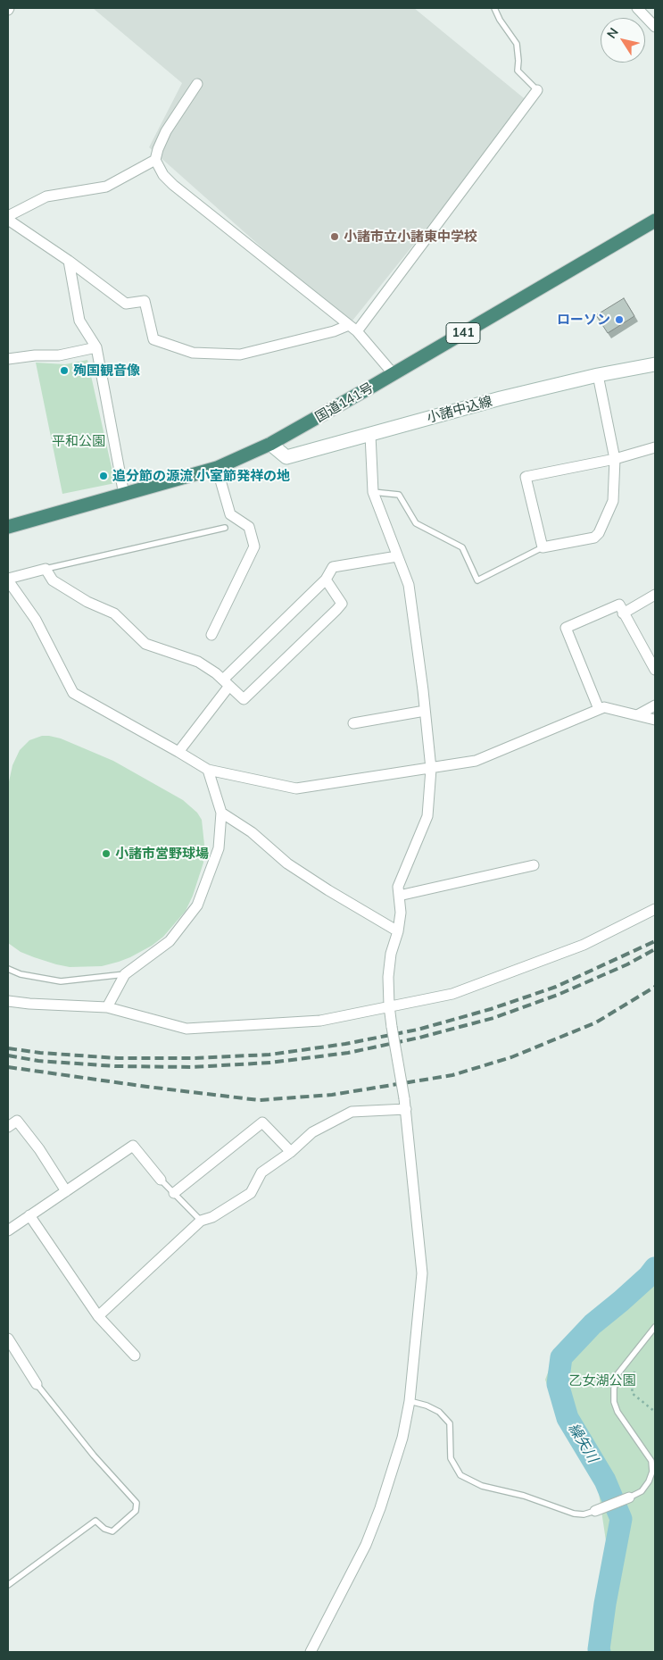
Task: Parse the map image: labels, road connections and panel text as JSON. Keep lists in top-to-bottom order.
{
  "streets": {
    "highway": ["141", "国道141号"],
    "main road": ["小諸中込線"]
  },
  "crossings": [
    ["国道141号", "小諸中込線"]
  ],
  "water": ["繰矢川"],
  "parks": ["平和公園", "乙女湖公園"],
  "places": [
    "小諸市立小諸東中学校",
    "ローソン",
    "殉国観音像",
    "追分節の源流 小室節発祥の地",
    "小諸市営野球場"
  ],
  "north": "top left"
}
